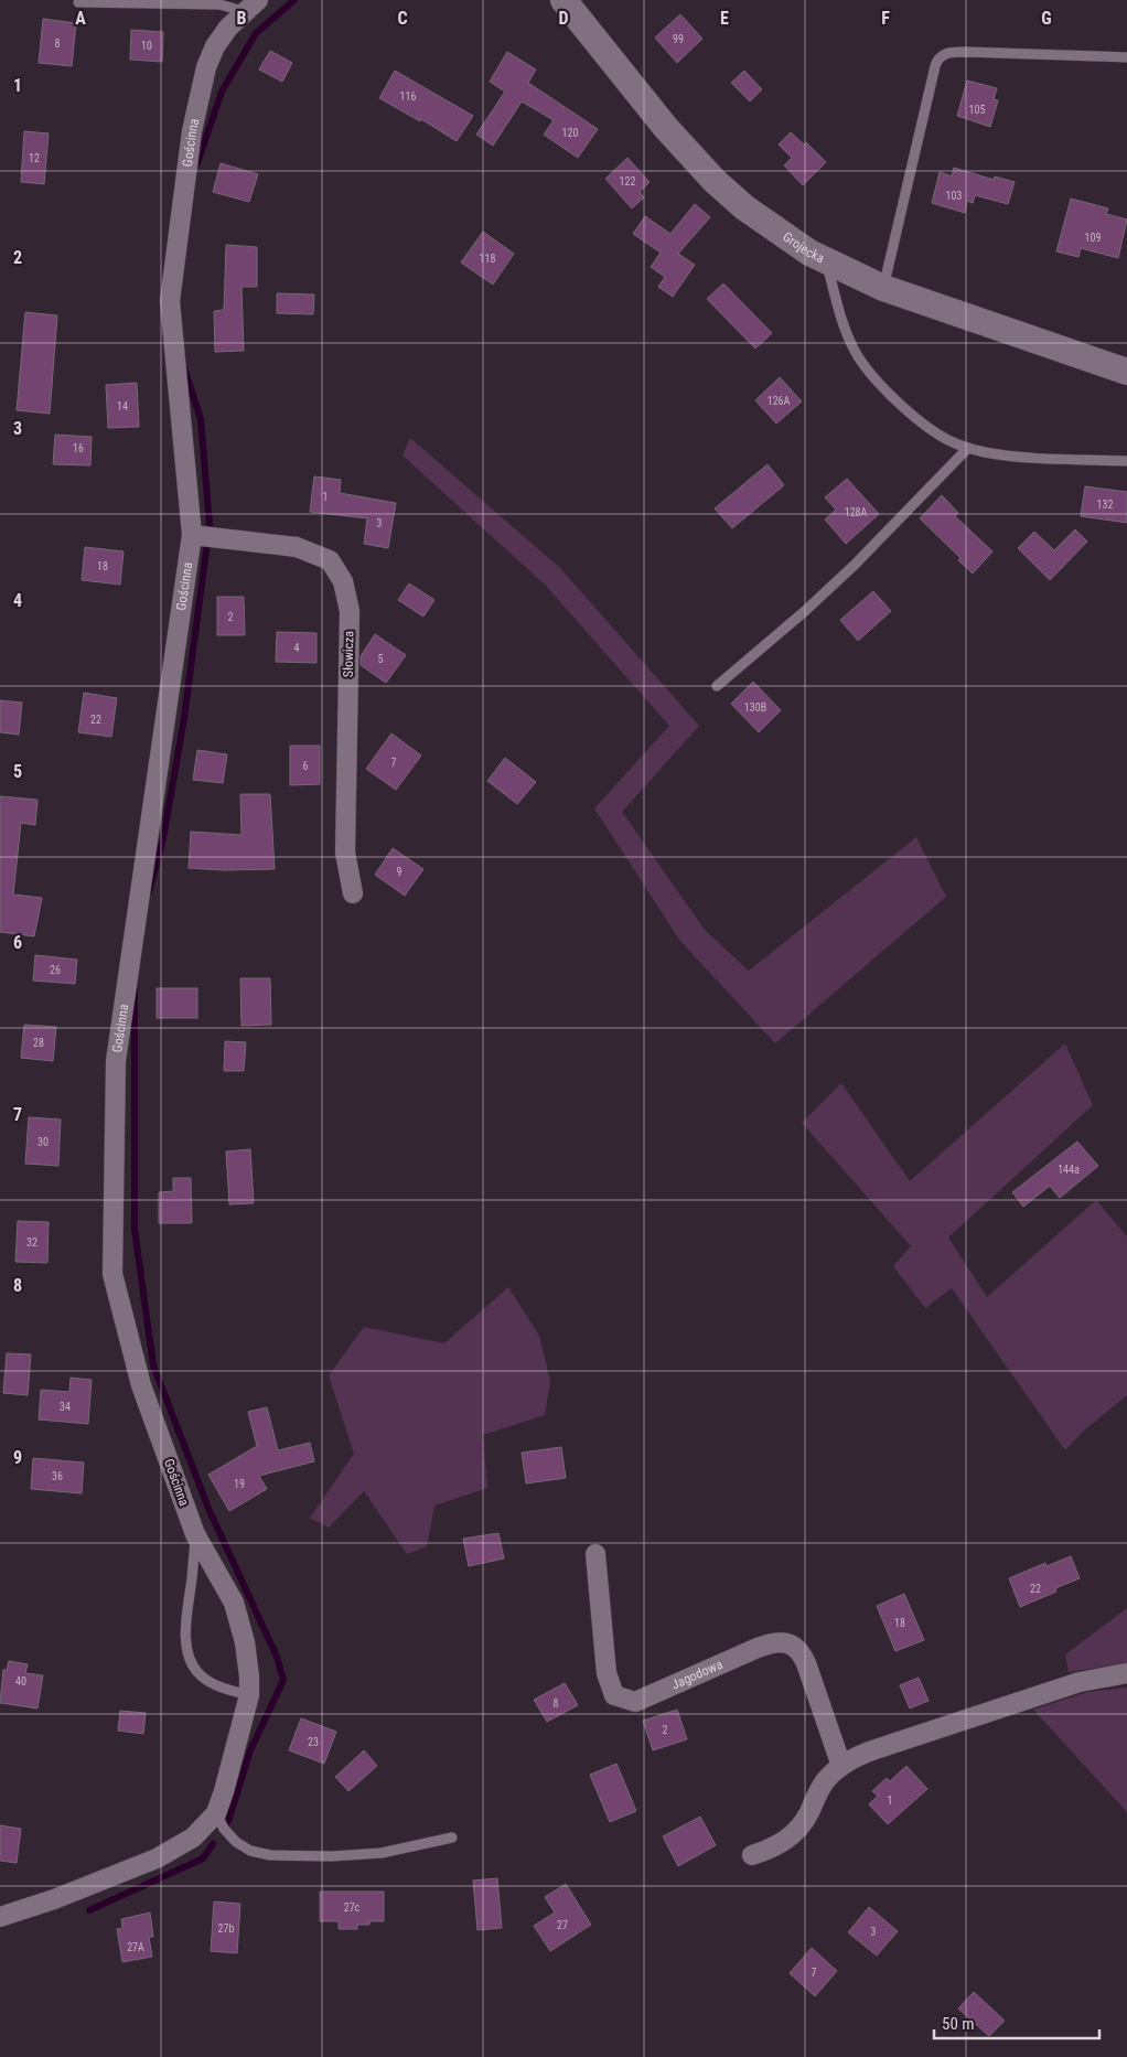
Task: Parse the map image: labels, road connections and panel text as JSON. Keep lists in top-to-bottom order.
{
  "streets": {
    "street": [
      "Gościnna",
      "Grojecka",
      "Słowicza",
      "Jagodowa"
    ]
  },
  "crossings": [
    ["Gościnna", "Słowicza"]
  ],
  "house_numbers": [
    "99",
    "8",
    "10",
    "116",
    "105",
    "120",
    "12",
    "122",
    "103",
    "109",
    "118",
    "126A",
    "14",
    "16",
    "1",
    "132",
    "128A",
    "3",
    "18",
    "2",
    "4",
    "5",
    "130B",
    "22",
    "7",
    "6",
    "9",
    "26",
    "28",
    "30",
    "144a",
    "32",
    "34",
    "36",
    "19",
    "22",
    "18",
    "40",
    "8",
    "2",
    "23",
    "1",
    "27c",
    "27",
    "27b",
    "3",
    "27A",
    "7"
  ],
  "scale_bar": "50 m",
  "grid": {
    "columns": [
      "A",
      "B",
      "C",
      "D",
      "E",
      "F",
      "G"
    ],
    "rows": [
      "1",
      "2",
      "3",
      "4",
      "5",
      "6",
      "7",
      "8",
      "9"
    ]
  }
}
